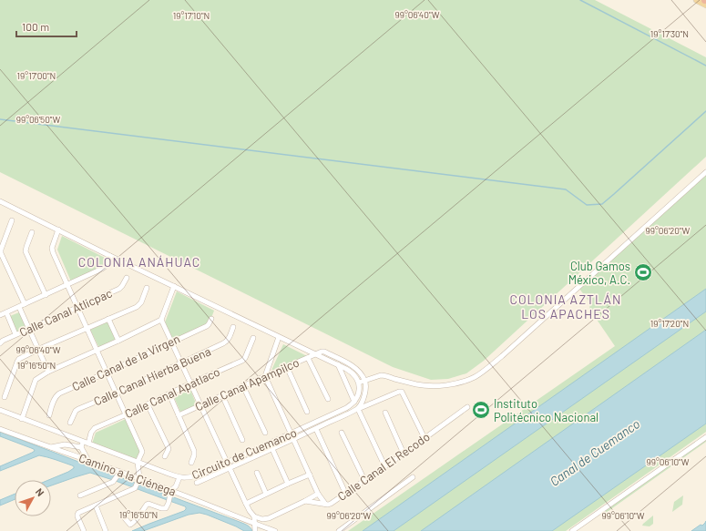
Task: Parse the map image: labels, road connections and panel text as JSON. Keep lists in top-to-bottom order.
{
  "streets": {
    "street": [
      "Calle Canal Atlicpac",
      "Calle Canal de la Virgen",
      "Calle Canal Hierba Buena",
      "Calle Canal Apampilco",
      "Calle Canal Apatlaco",
      "Circuito de Cuemanco",
      "Calle Canal El Recodo",
      "Camino a la Ciénega"
    ]
  },
  "crossings": [
    ["Calle Canal Apatlaco", "Circuito de Cuemanco"],
    ["Circuito de Cuemanco", "Calle Canal El Recodo"]
  ],
  "districts": ["COLONIA ANÁHUAC", "COLONIA AZTLÁN LOS APACHES"],
  "water": ["Canal de Cuemanco"],
  "places": {
    "sports": ["Club Gamos México, A.C.", "Instituto Politécnico Nacional"]
  },
  "scale_bar": "100 m",
  "north": "top right",
  "coordinates": [
    "99°06'40\"W",
    "19°17'10\"N",
    "19°17'30\"N",
    "19°17'00\"N",
    "99°06'50\"W",
    "99°06'20\"W",
    "19°17'20\"N",
    "19°16'50\"N",
    "99°06'10\"W"
  ]
}
